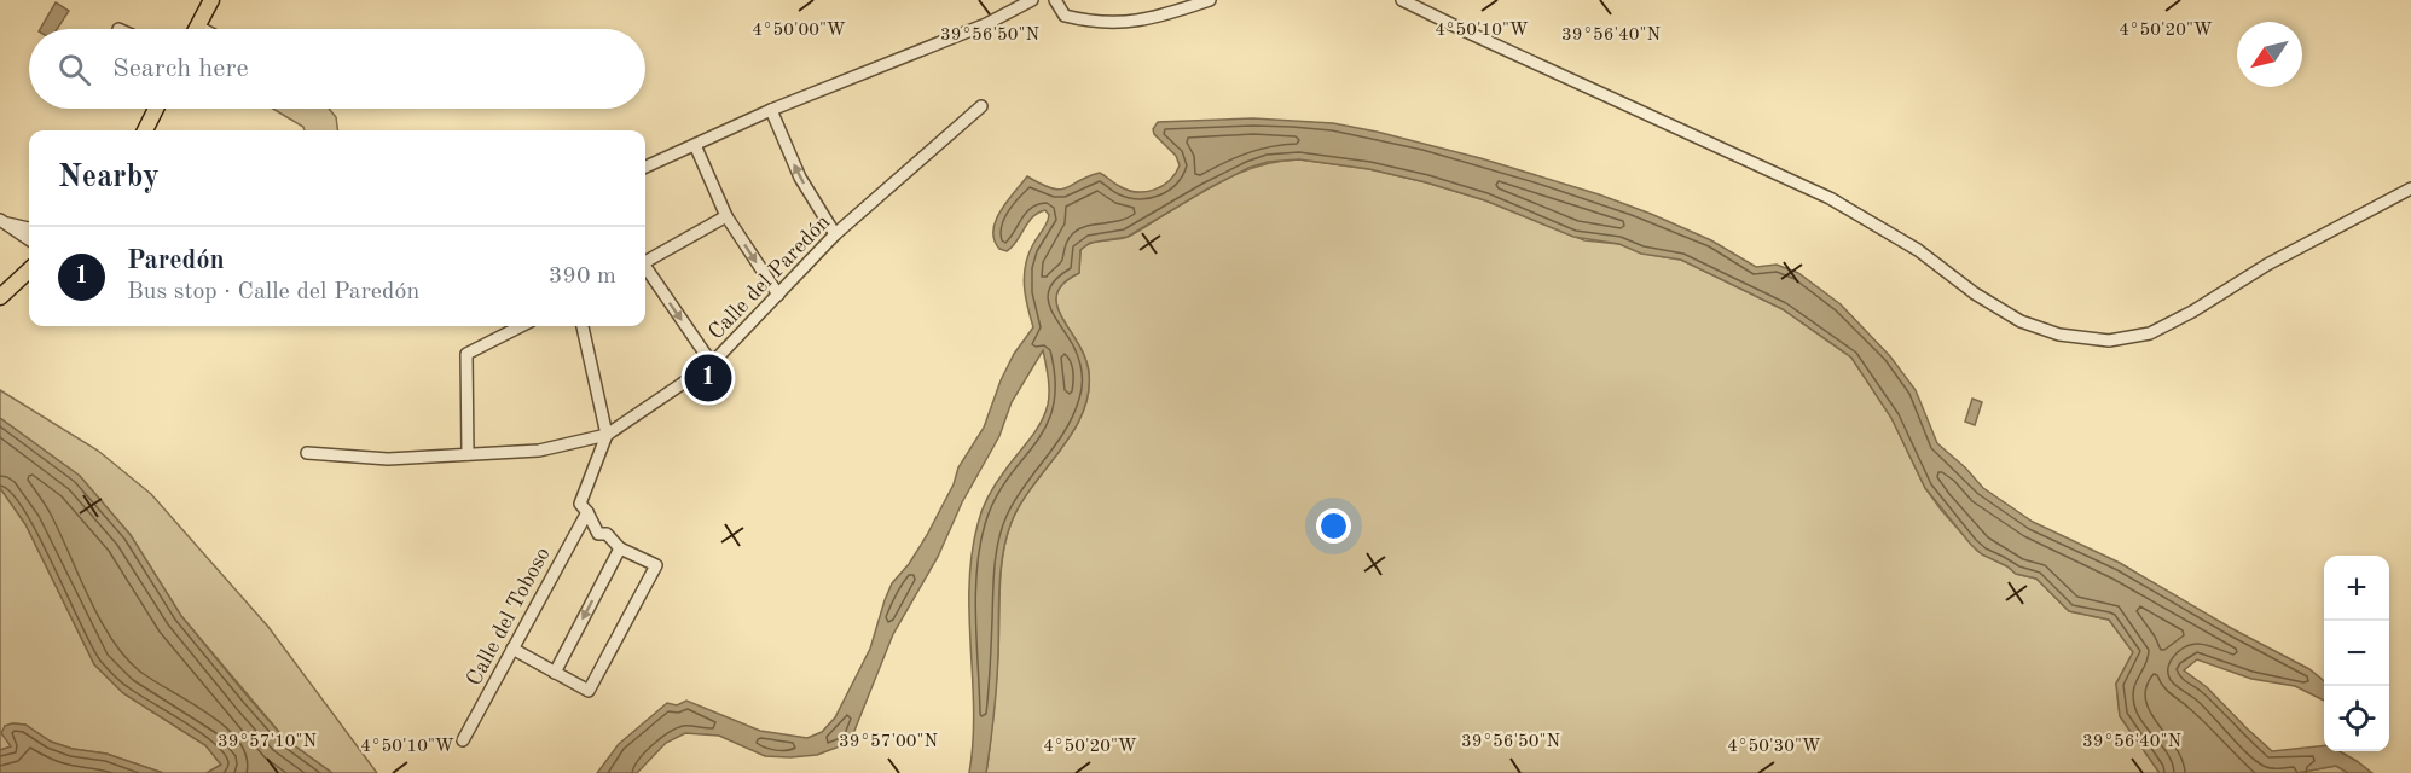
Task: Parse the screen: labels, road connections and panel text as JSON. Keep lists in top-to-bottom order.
{
  "streets": {
    "street": ["Calle del Paredón", "Calle del Toboso"]
  },
  "north": "bottom left",
  "page": {
    "search": "Search here",
    "heading": "Nearby",
    "list": [
      {
        "mark": "1",
        "name": "Paredón",
        "note": "Bus stop · Calle del Paredón",
        "value": "390 m"
      }
    ],
    "pins": "1",
    "map_buttons": ["+", "−"]
  },
  "coordinates": [
    "4°50'10\"W",
    "4°50'20\"W",
    "4°50'00\"W",
    "39°56'50\"N",
    "39°56'40\"N",
    "39°57'10\"N",
    "39°57'00\"N",
    "4°50'30\"W"
  ]
}
